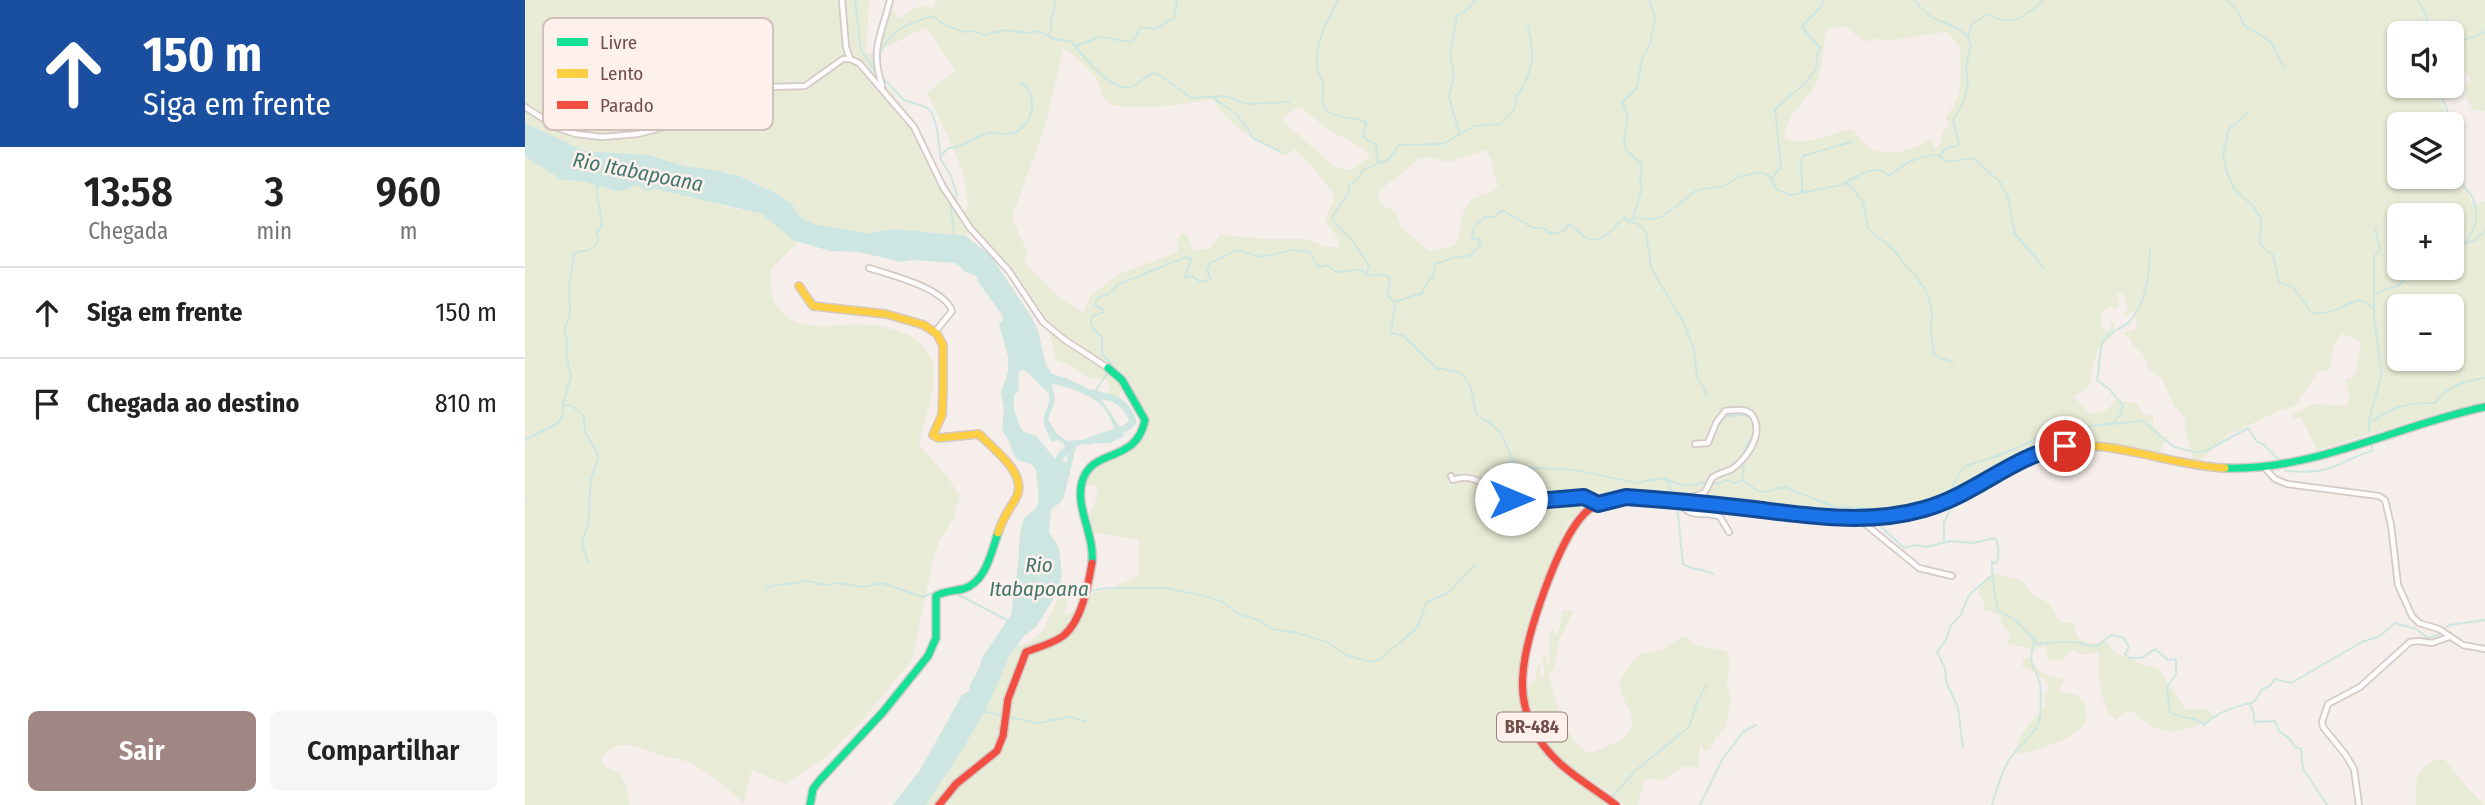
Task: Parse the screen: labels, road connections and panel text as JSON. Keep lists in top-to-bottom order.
{
  "streets": {
    "street": ["BR-484"]
  },
  "water": ["Rio Itabapoana"],
  "legend": ["Livre", "Lento", "Parado"],
  "page": {
    "turn": ["150 m", "Siga em frente"],
    "map_buttons": ["+", "−"],
    "eta": [
      "13:58",
      "Chegada",
      "3",
      "min",
      "960",
      "m"
    ],
    "list": [
      {
        "name": "Siga em frente",
        "value": "150 m"
      },
      {
        "name": "Chegada ao destino",
        "value": "810 m"
      }
    ],
    "buttons": ["Sair", "Compartilhar"]
  }
}
